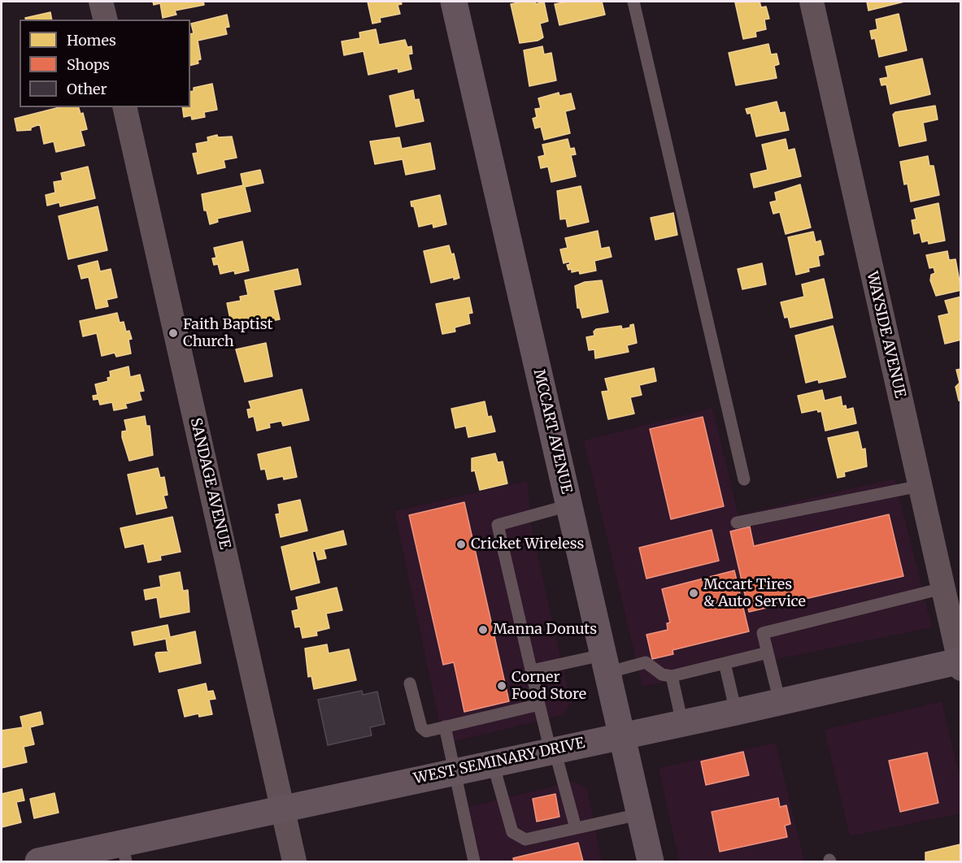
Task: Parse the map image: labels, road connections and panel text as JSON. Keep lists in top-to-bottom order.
{
  "streets": {
    "main road": ["MCCART AVENUE", "WEST SEMINARY DRIVE"],
    "street": ["WAYSIDE AVENUE", "SANDAGE AVENUE"]
  },
  "crossings": [
    ["WAYSIDE AVENUE", "WEST SEMINARY DRIVE"],
    ["MCCART AVENUE", "WEST SEMINARY DRIVE"],
    ["SANDAGE AVENUE", "WEST SEMINARY DRIVE"]
  ],
  "places": [
    "Faith Baptist Church",
    "Cricket Wireless",
    "Mccart Tires & Auto Service",
    "Manna Donuts",
    "Corner Food Store"
  ],
  "legend": ["Homes", "Shops", "Other"]
}
